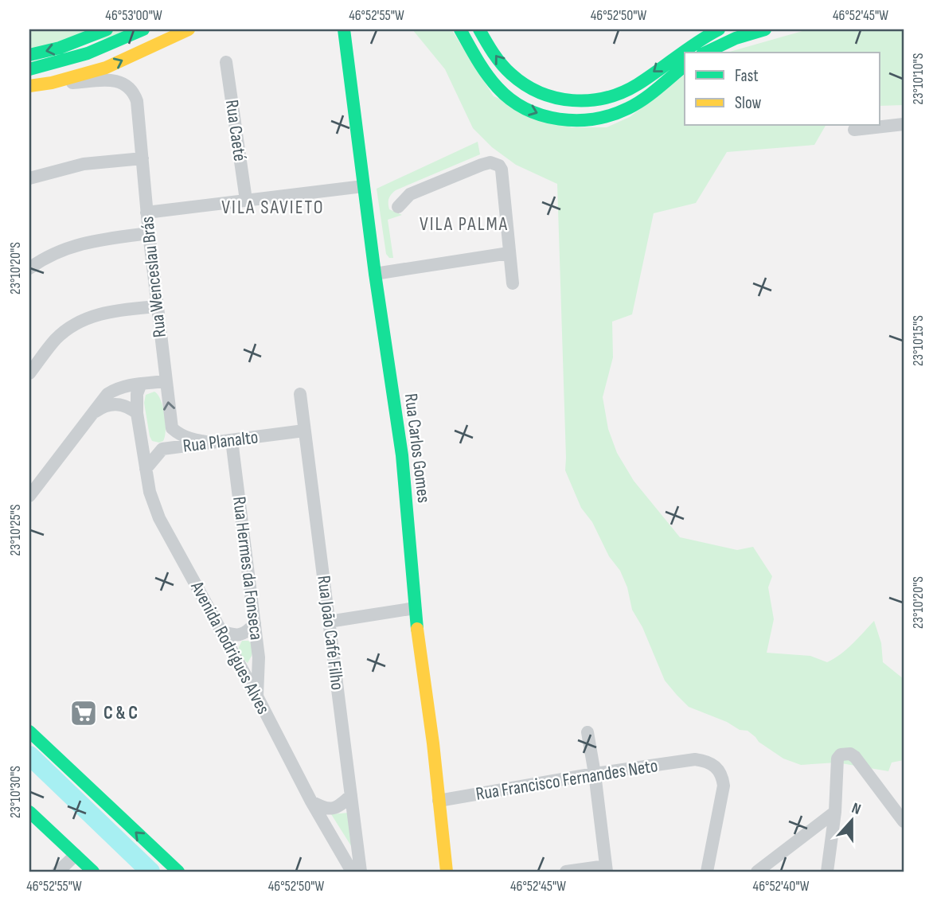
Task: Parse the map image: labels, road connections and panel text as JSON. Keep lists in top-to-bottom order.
{
  "streets": {
    "main road": ["Rua Carlos Gomes"],
    "street": [
      "Rua Caeté",
      "Rua Wenceslau Brás",
      "Rua Planalto",
      "Rua Hermes da Fonseca",
      "Rua João Café Filho",
      "Avenida Rodrigues Alves",
      "Rua Francisco Fernandes Neto"
    ]
  },
  "crossings": [
    ["Rua Planalto", "Rua Hermes da Fonseca"],
    ["Rua Planalto", "Rua João Café Filho"],
    ["Rua Planalto", "Avenida Rodrigues Alves"],
    ["Rua Carlos Gomes", "Rua Francisco Fernandes Neto"],
    ["Rua Hermes da Fonseca", "Avenida Rodrigues Alves"]
  ],
  "districts": ["VILA SAVIETO", "VILA PALMA"],
  "places": {
    "supermarket": ["C & C"]
  },
  "legend": ["Fast", "Slow"],
  "north": "top",
  "coordinates": [
    "46°53'00\"W",
    "46°52'55\"W",
    "46°52'50\"W",
    "46°52'45\"W",
    "23°10'10\"S",
    "23°10'20\"S",
    "23°10'15\"S",
    "23°10'25\"S",
    "23°10'30\"S",
    "46°52'40\"W"
  ]
}
